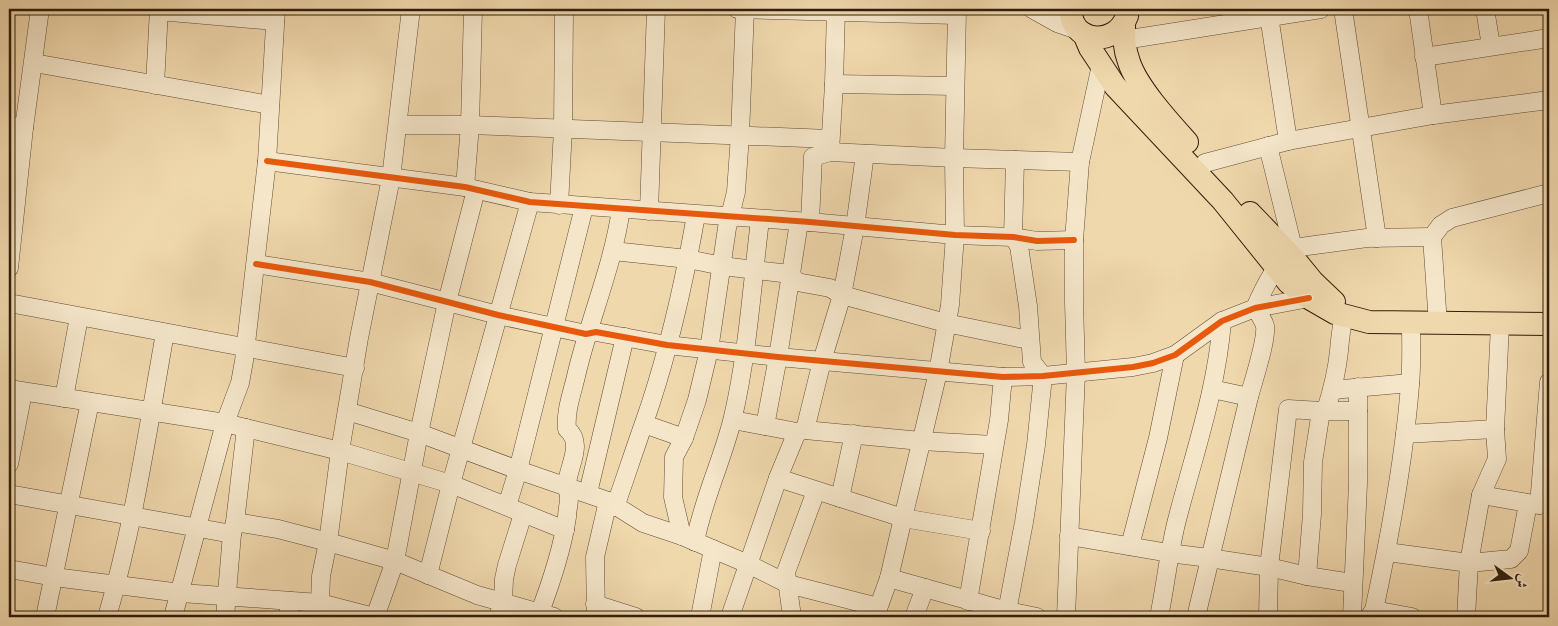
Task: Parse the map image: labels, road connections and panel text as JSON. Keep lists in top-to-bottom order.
{
  "north": "right"
}
